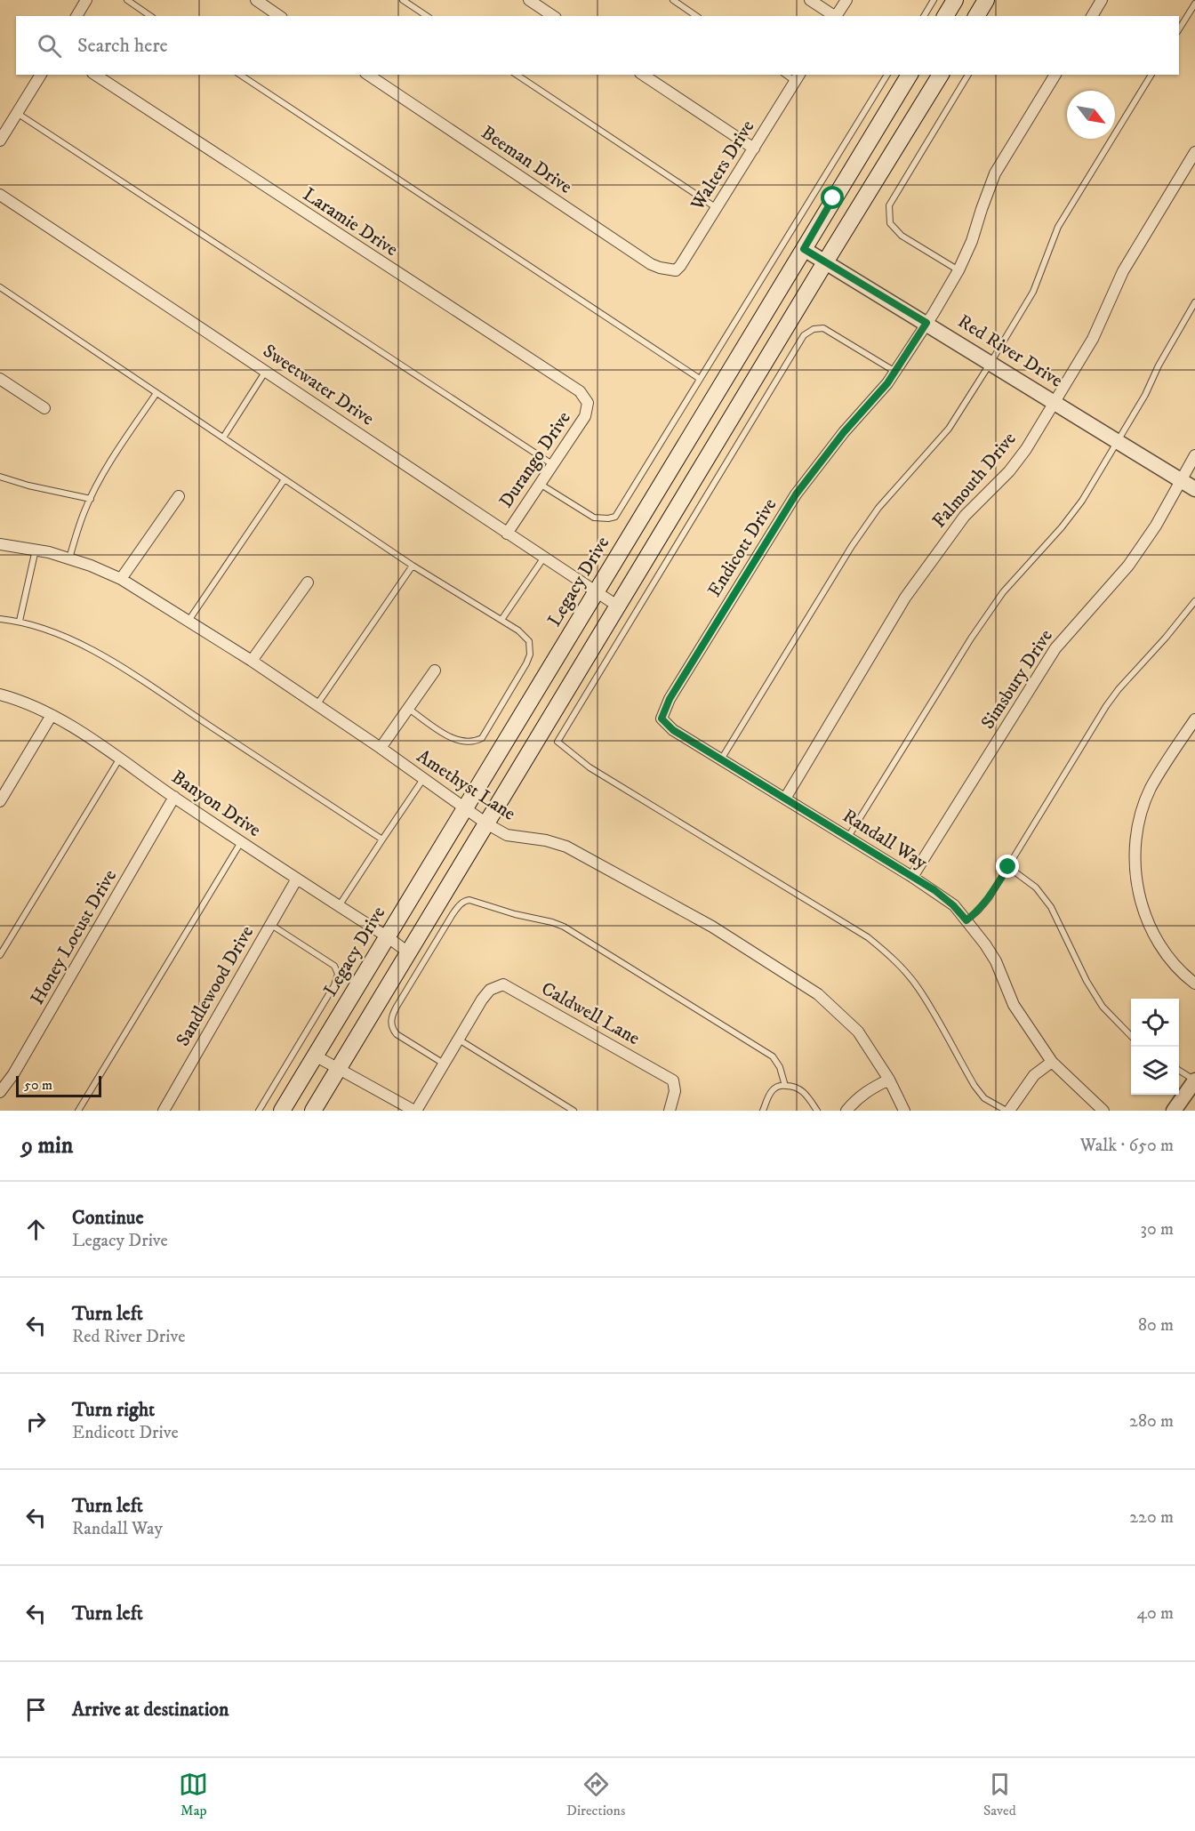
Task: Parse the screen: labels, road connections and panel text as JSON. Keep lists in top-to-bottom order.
{
  "streets": {
    "main road": ["Legacy Drive"],
    "street": [
      "Beeman Drive",
      "Walters Drive",
      "Laramie Drive",
      "Red River Drive",
      "Sweetwater Drive",
      "Durango Drive",
      "Falmouth Drive",
      "Endicott Drive",
      "Simsbury Drive",
      "Amethyst Lane",
      "Banyon Drive",
      "Randall Way",
      "Honey Locust Drive",
      "Sandlewood Drive",
      "Caldwell Lane"
    ]
  },
  "crossings": [
    ["Beeman Drive", "Walters Drive"],
    ["Laramie Drive", "Durango Drive"],
    ["Red River Drive", "Falmouth Drive"],
    ["Red River Drive", "Endicott Drive"],
    ["Red River Drive", "Legacy Drive"],
    ["Red River Drive", "Simsbury Drive"],
    ["Sweetwater Drive", "Durango Drive"],
    ["Sweetwater Drive", "Legacy Drive"],
    ["Falmouth Drive", "Randall Way"],
    ["Endicott Drive", "Randall Way"],
    ["Legacy Drive", "Amethyst Lane"],
    ["Legacy Drive", "Banyon Drive"],
    ["Simsbury Drive", "Randall Way"],
    ["Banyon Drive", "Honey Locust Drive"],
    ["Banyon Drive", "Sandlewood Drive"]
  ],
  "scale_bar": "50 m",
  "north": "bottom right",
  "page": {
    "search": "Search here",
    "scale": "50 m",
    "heading": ["9 min", "Walk · 650 m"],
    "list": [
      ["Continue", "Legacy Drive", "30 m"],
      ["Turn left", "Red River Drive", "80 m"],
      ["Turn right", "Endicott Drive", "280 m"],
      ["Turn left", "Randall Way", "220 m"],
      ["Turn left", "40 m"],
      "Arrive at destination"
    ],
    "nav": ["Map", "Directions", "Saved"]
  }
}
